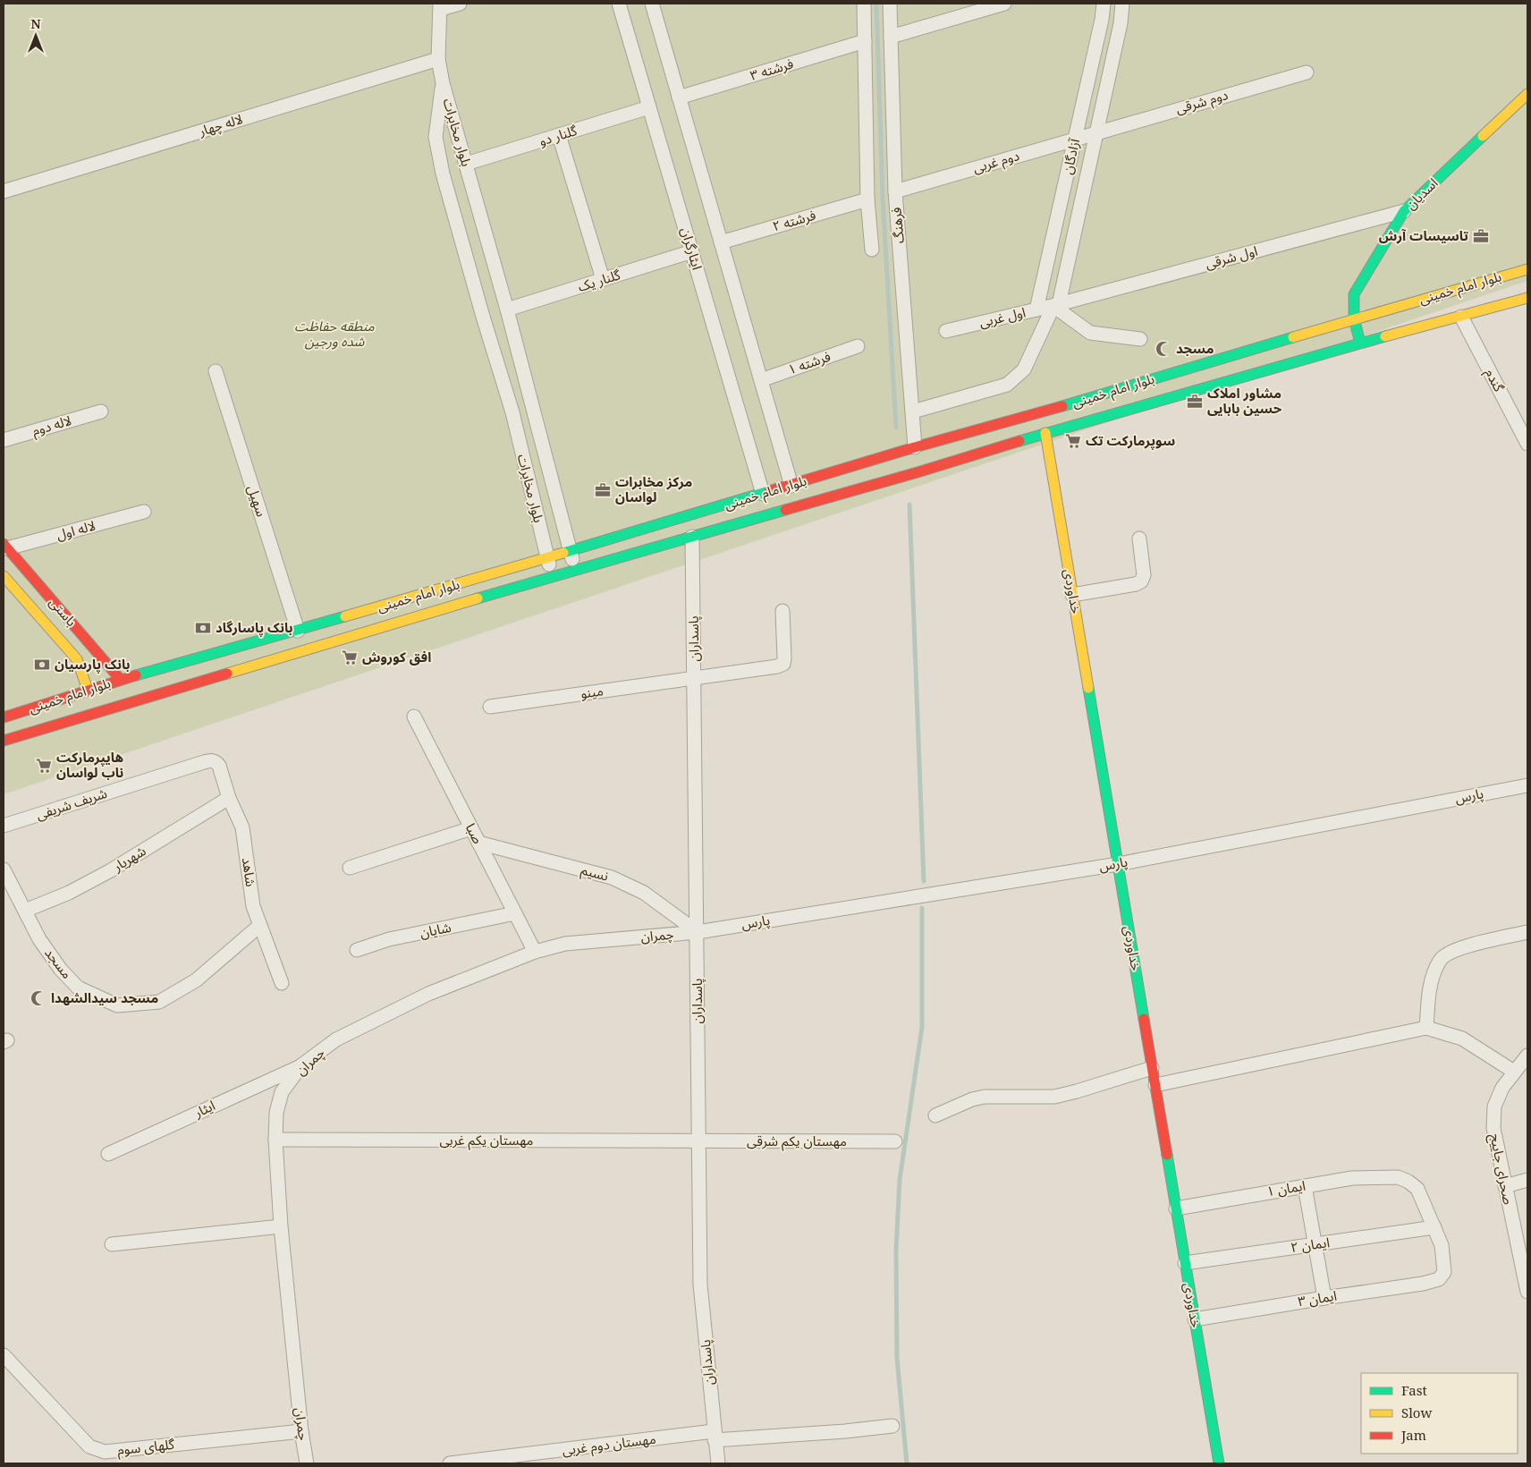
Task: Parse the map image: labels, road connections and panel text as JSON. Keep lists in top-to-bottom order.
{
  "streets": {
    "main road": [
      "اسدیان",
      "بلوار امام خمینی",
      "خداوردی",
      "باستی"
    ],
    "street": [
      "فرشته ۳",
      "دوم شرقی",
      "لاله چهار",
      "بلوار مخابرات",
      "گلنار دو",
      "آزادگان",
      "دوم غربی",
      "فرشته ۲",
      "فرهنگ",
      "ایثارگران",
      "اول شرقی",
      "گلنار یک",
      "اول غربی",
      "فرشته ۱",
      "گندم",
      "لاله دوم",
      "سهیل",
      "لاله اول",
      "پاسداران",
      "مینو",
      "پارس",
      "شریف شریفی",
      "صبا",
      "شهریار",
      "شاهد",
      "نسیم",
      "شایان",
      "چمران",
      "مسجد",
      "ایثار",
      "مهستان یکم غربی",
      "مهستان یکم شرقی",
      "صحرای جاییج",
      "ایمان ۱",
      "ایمان ۲",
      "ایمان ۳",
      "مهستان دوم غربی",
      "گلهای سوم"
    ]
  },
  "crossings": [
    ["دوم شرقی", "آزادگان"],
    ["دوم شرقی", "دوم غربی"],
    ["بلوار مخابرات", "گلنار دو"],
    ["بلوار مخابرات", "گلنار یک"],
    ["بلوار مخابرات", "بلوار امام خمینی"],
    ["گلنار دو", "ایثارگران"],
    ["آزادگان", "دوم غربی"],
    ["آزادگان", "فرهنگ"],
    ["آزادگان", "اول شرقی"],
    ["آزادگان", "اول غربی"],
    ["دوم غربی", "فرهنگ"],
    ["اسدیان", "اول شرقی"],
    ["اسدیان", "بلوار امام خمینی"],
    ["فرهنگ", "بلوار امام خمینی"],
    ["ایثارگران", "گلنار یک"],
    ["ایثارگران", "بلوار امام خمینی"],
    ["اول شرقی", "اول غربی"],
    ["بلوار امام خمینی", "گندم"],
    ["بلوار امام خمینی", "سهیل"],
    ["بلوار امام خمینی", "خداوردی"],
    ["بلوار امام خمینی", "باستی"],
    ["بلوار امام خمینی", "پاسداران"],
    ["لاله اول", "باستی"],
    ["خداوردی", "پارس"],
    ["خداوردی", "ایمان ۱"],
    ["خداوردی", "ایمان ۲"],
    ["خداوردی", "ایمان ۳"],
    ["پاسداران", "مینو"],
    ["پاسداران", "پارس"],
    ["پاسداران", "نسیم"],
    ["پاسداران", "چمران"],
    ["پاسداران", "مهستان یکم غربی"],
    ["پاسداران", "مهستان یکم شرقی"],
    ["پاسداران", "مهستان دوم غربی"],
    ["پارس", "نسیم"],
    ["پارس", "چمران"],
    ["شریف شریفی", "شاهد"],
    ["صبا", "نسیم"],
    ["صبا", "شایان"],
    ["صبا", "چمران"],
    ["شهریار", "شاهد"],
    ["شهریار", "مسجد"],
    ["شاهد", "مسجد"],
    ["نسیم", "چمران"],
    ["چمران", "ایثار"],
    ["چمران", "مهستان یکم غربی"],
    ["چمران", "گلهای سوم"],
    ["مهستان یکم غربی", "مهستان یکم شرقی"],
    ["ایمان ۱", "ایمان ۲"],
    ["ایمان ۱", "ایمان ۳"],
    ["ایمان ۲", "ایمان ۳"]
  ],
  "parks": ["منطقه حفاظت شده ورجین"],
  "places": {
    "office": ["تاسیسات آرش", "مشاور املاک حسین بابایی", "مرکز مخابرات لواسان"],
    "mosque": ["مسجد", "مسجد سیدالشهدا"],
    "supermarket": ["سوپرمارکت تک", "افق کوروش", "هایپرمارکت ناب لواسان"],
    "bank": ["بانک پاسارگاد", "بانک پارسیان"]
  },
  "legend": ["Fast", "Slow", "Jam"],
  "north": "top"
}
